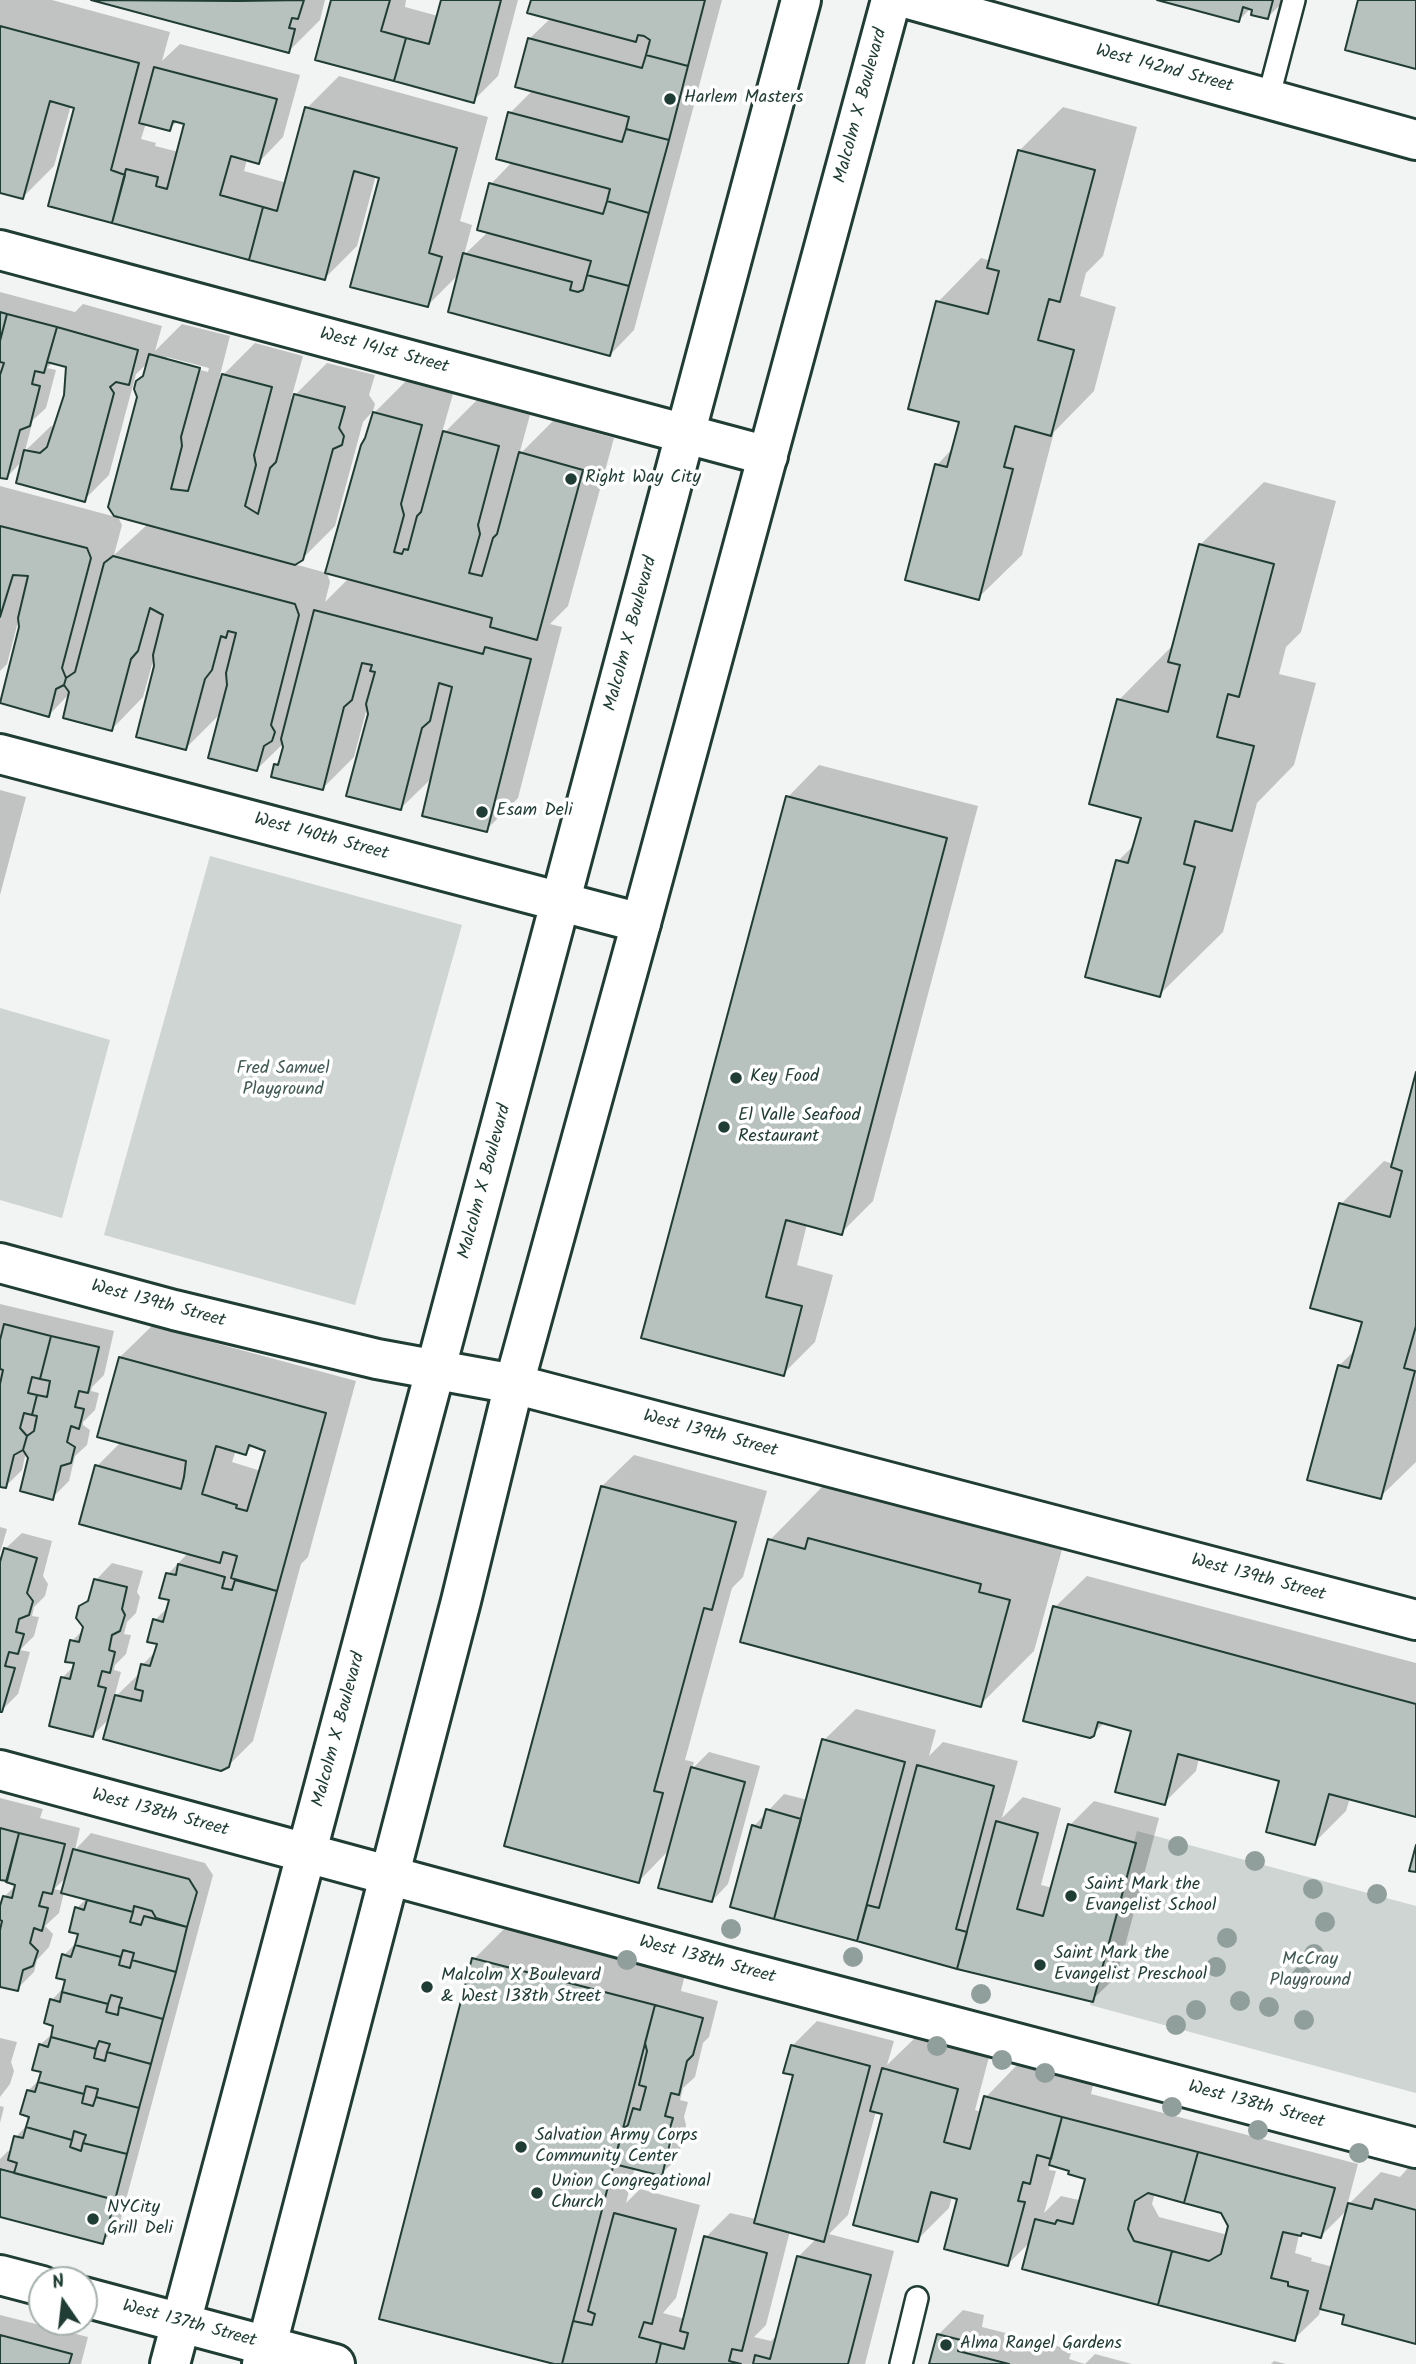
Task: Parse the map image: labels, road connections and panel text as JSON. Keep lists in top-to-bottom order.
{
  "streets": {
    "street": [
      "West 142nd Street",
      "Malcolm X Boulevard",
      "West 141st Street",
      "West 140th Street",
      "West 139th Street",
      "West 138th Street",
      "West 137th Street"
    ]
  },
  "crossings": [
    ["Malcolm X Boulevard", "West 141st Street"],
    ["Malcolm X Boulevard", "West 140th Street"],
    ["Malcolm X Boulevard", "West 139th Street"],
    ["Malcolm X Boulevard", "West 138th Street"],
    ["Malcolm X Boulevard", "West 137th Street"]
  ],
  "parks": ["Fred Samuel Playground", "McCray Playground"],
  "places": [
    "Harlem Masters",
    "Right Way City",
    "Esam Deli",
    "Key Food",
    "El Valle Seafood Restaurant",
    "Saint Mark the Evangelist School",
    "Saint Mark the Evangelist Preschool",
    "Malcolm X Boulevard & West 138th Street",
    "Salvation Army Corps Community Center",
    "Union Congregational Church",
    "NYCity Grill Deli",
    "Alma Rangel Gardens"
  ],
  "north": "top"
}
